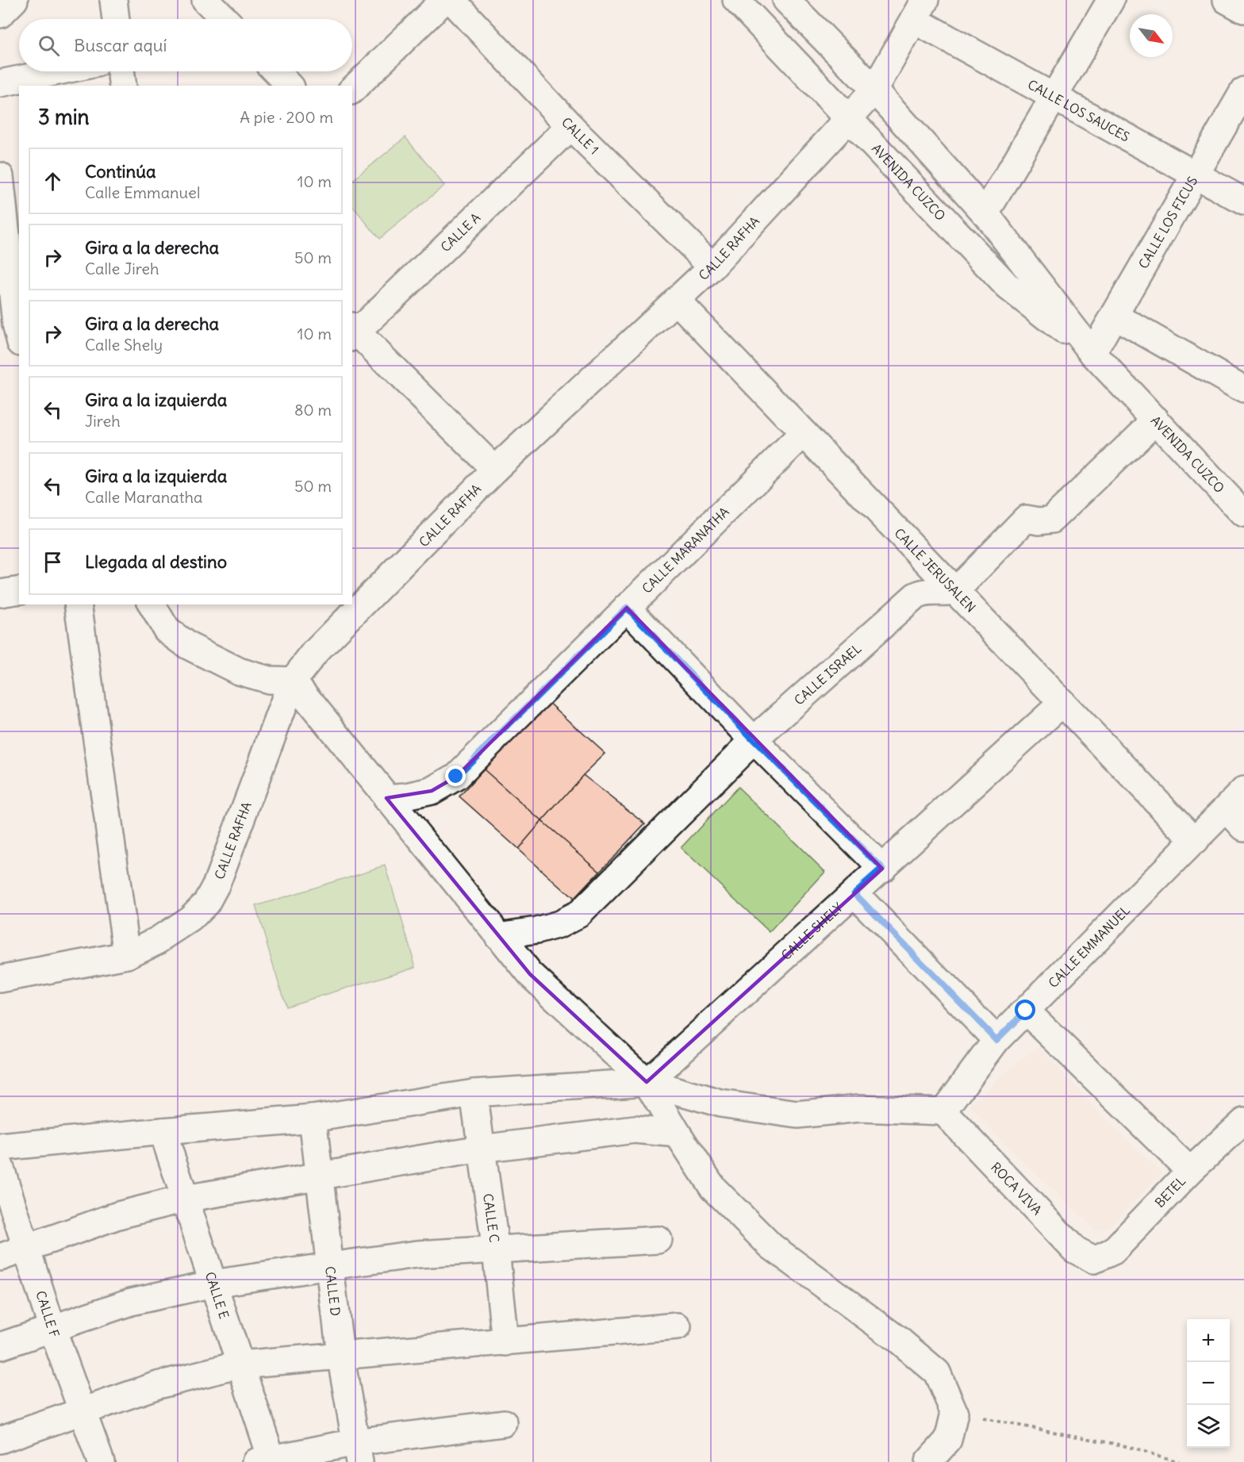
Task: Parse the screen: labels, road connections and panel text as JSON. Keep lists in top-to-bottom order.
{
  "streets": {
    "street": [
      "CALLE LOS SAUCES",
      "CALLE 1",
      "AVENIDA CUZCO",
      "CALLE LOS FICUS",
      "CALLE A",
      "CALLE RAFHA",
      "CALLE MARANATHA",
      "CALLE JERUSALEN",
      "CALLE ISRAEL",
      "CALLE SHELY",
      "CALLE EMMANUEL",
      "ROCA VIVA",
      "BETEL",
      "CALLE C",
      "CALLE D",
      "CALLE E",
      "CALLE F"
    ]
  },
  "crossings": [
    ["CALLE LOS SAUCES", "CALLE LOS FICUS"],
    ["CALLE LOS SAUCES", "CALLE RAFHA"],
    ["CALLE 1", "CALLE A"],
    ["CALLE 1", "CALLE RAFHA"],
    ["AVENIDA CUZCO", "CALLE LOS FICUS"],
    ["AVENIDA CUZCO", "CALLE RAFHA"],
    ["CALLE RAFHA", "CALLE JERUSALEN"],
    ["CALLE MARANATHA", "CALLE JERUSALEN"],
    ["CALLE JERUSALEN", "CALLE ISRAEL"],
    ["CALLE JERUSALEN", "CALLE SHELY"],
    ["CALLE JERUSALEN", "CALLE EMMANUEL"],
    ["CALLE EMMANUEL", "ROCA VIVA"],
    ["ROCA VIVA", "BETEL"]
  ],
  "north": "bottom right",
  "page": {
    "search": "Buscar aquí",
    "heading": ["3 min", "A pie · 200 m"],
    "list": [
      ["Continúa", "Calle Emmanuel", "10 m"],
      ["Gira a la derecha", "Calle Jireh", "50 m"],
      ["Gira a la derecha", "Calle Shely", "10 m"],
      ["Gira a la izquierda", "Jireh", "80 m"],
      ["Gira a la izquierda", "Calle Maranatha", "50 m"],
      "Llegada al destino"
    ],
    "map_buttons": ["+", "−"]
  }
}
